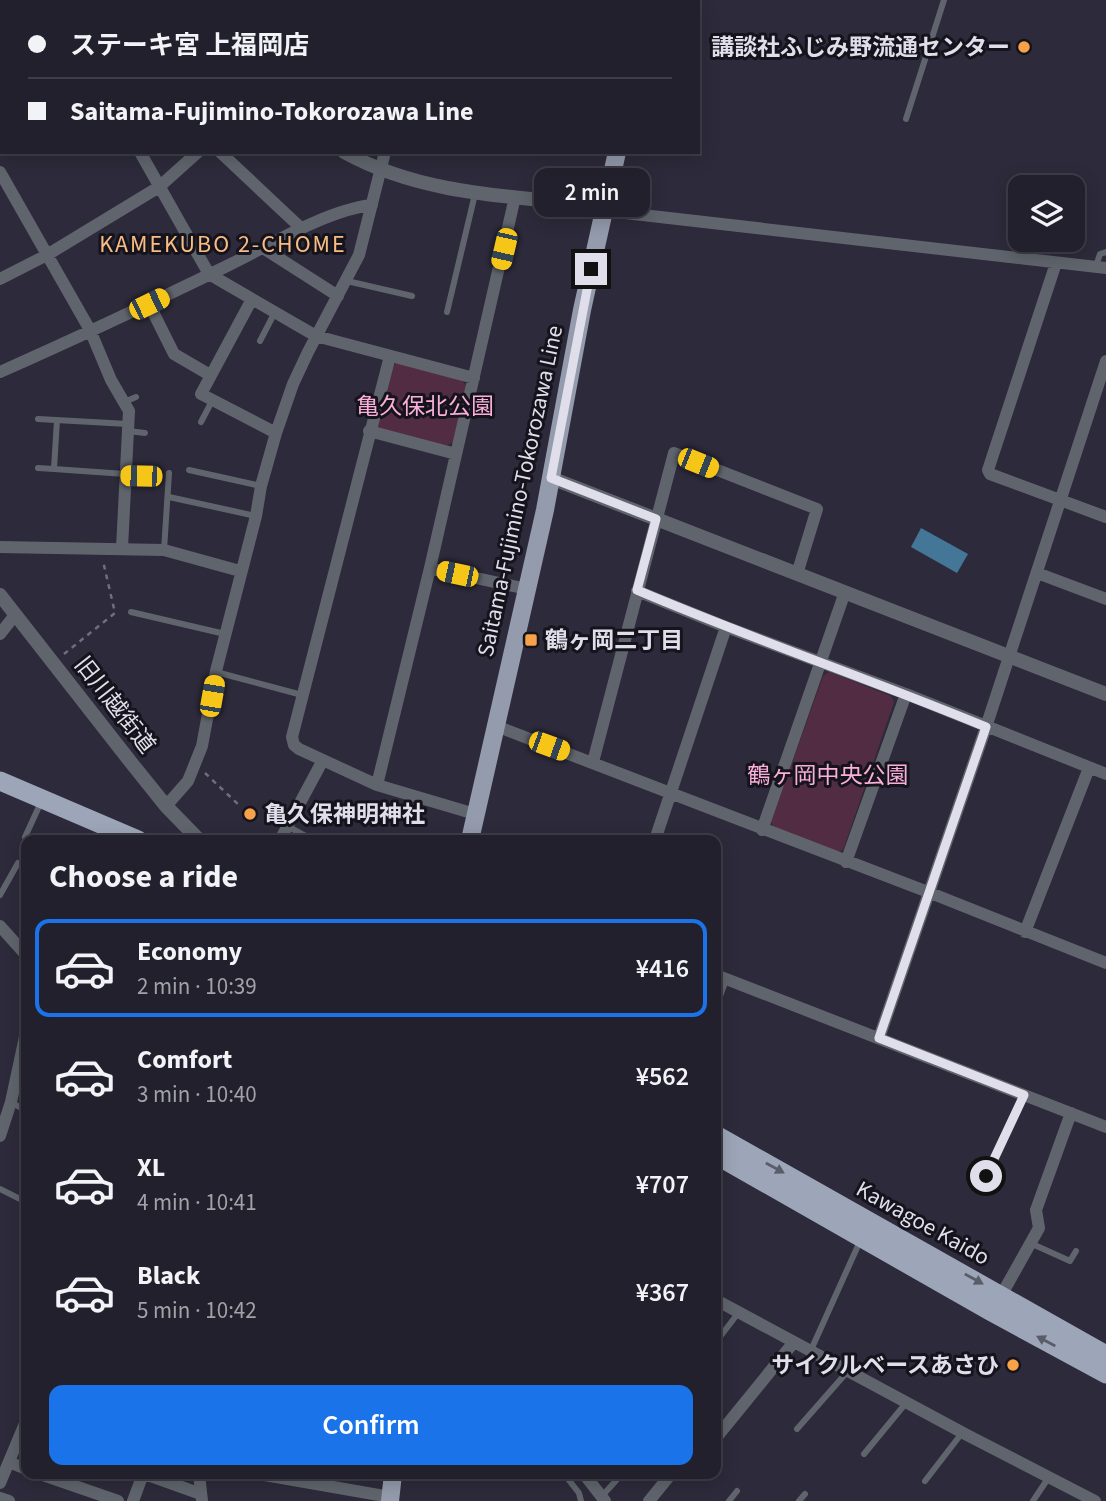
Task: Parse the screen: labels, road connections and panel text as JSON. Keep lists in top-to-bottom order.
{
  "streets": {
    "highway": ["Kawagoe Kaido"],
    "main road": ["Saitama-Fujimino-Tokorozawa Line"],
    "street": ["旧川越街道"]
  },
  "districts": ["KAMEKUBO 2-CHOME"],
  "parks": ["亀久保北公園", "鶴ヶ岡中央公園"],
  "places": {
    "other": ["講談社ふじみ野流通センター", "亀久保神明神社", "サイクルベースあさひ"],
    "transit": ["鶴ヶ岡二丁目"]
  },
  "page": {
    "banner": ["ステーキ宮 上福岡店", "Saitama-Fujimino-Tokorozawa Line"],
    "bubble": "2 min",
    "heading": "Choose a ride",
    "list": [
      {
        "name": "Economy",
        "note": "2 min · 10:39",
        "value": "¥416"
      },
      {
        "name": "Comfort",
        "note": "3 min · 10:40",
        "value": "¥562"
      },
      {
        "name": "XL",
        "note": "4 min · 10:41",
        "value": "¥707"
      },
      {
        "name": "Black",
        "note": "5 min · 10:42",
        "value": "¥367"
      }
    ],
    "buttons": "Confirm"
  }
}
